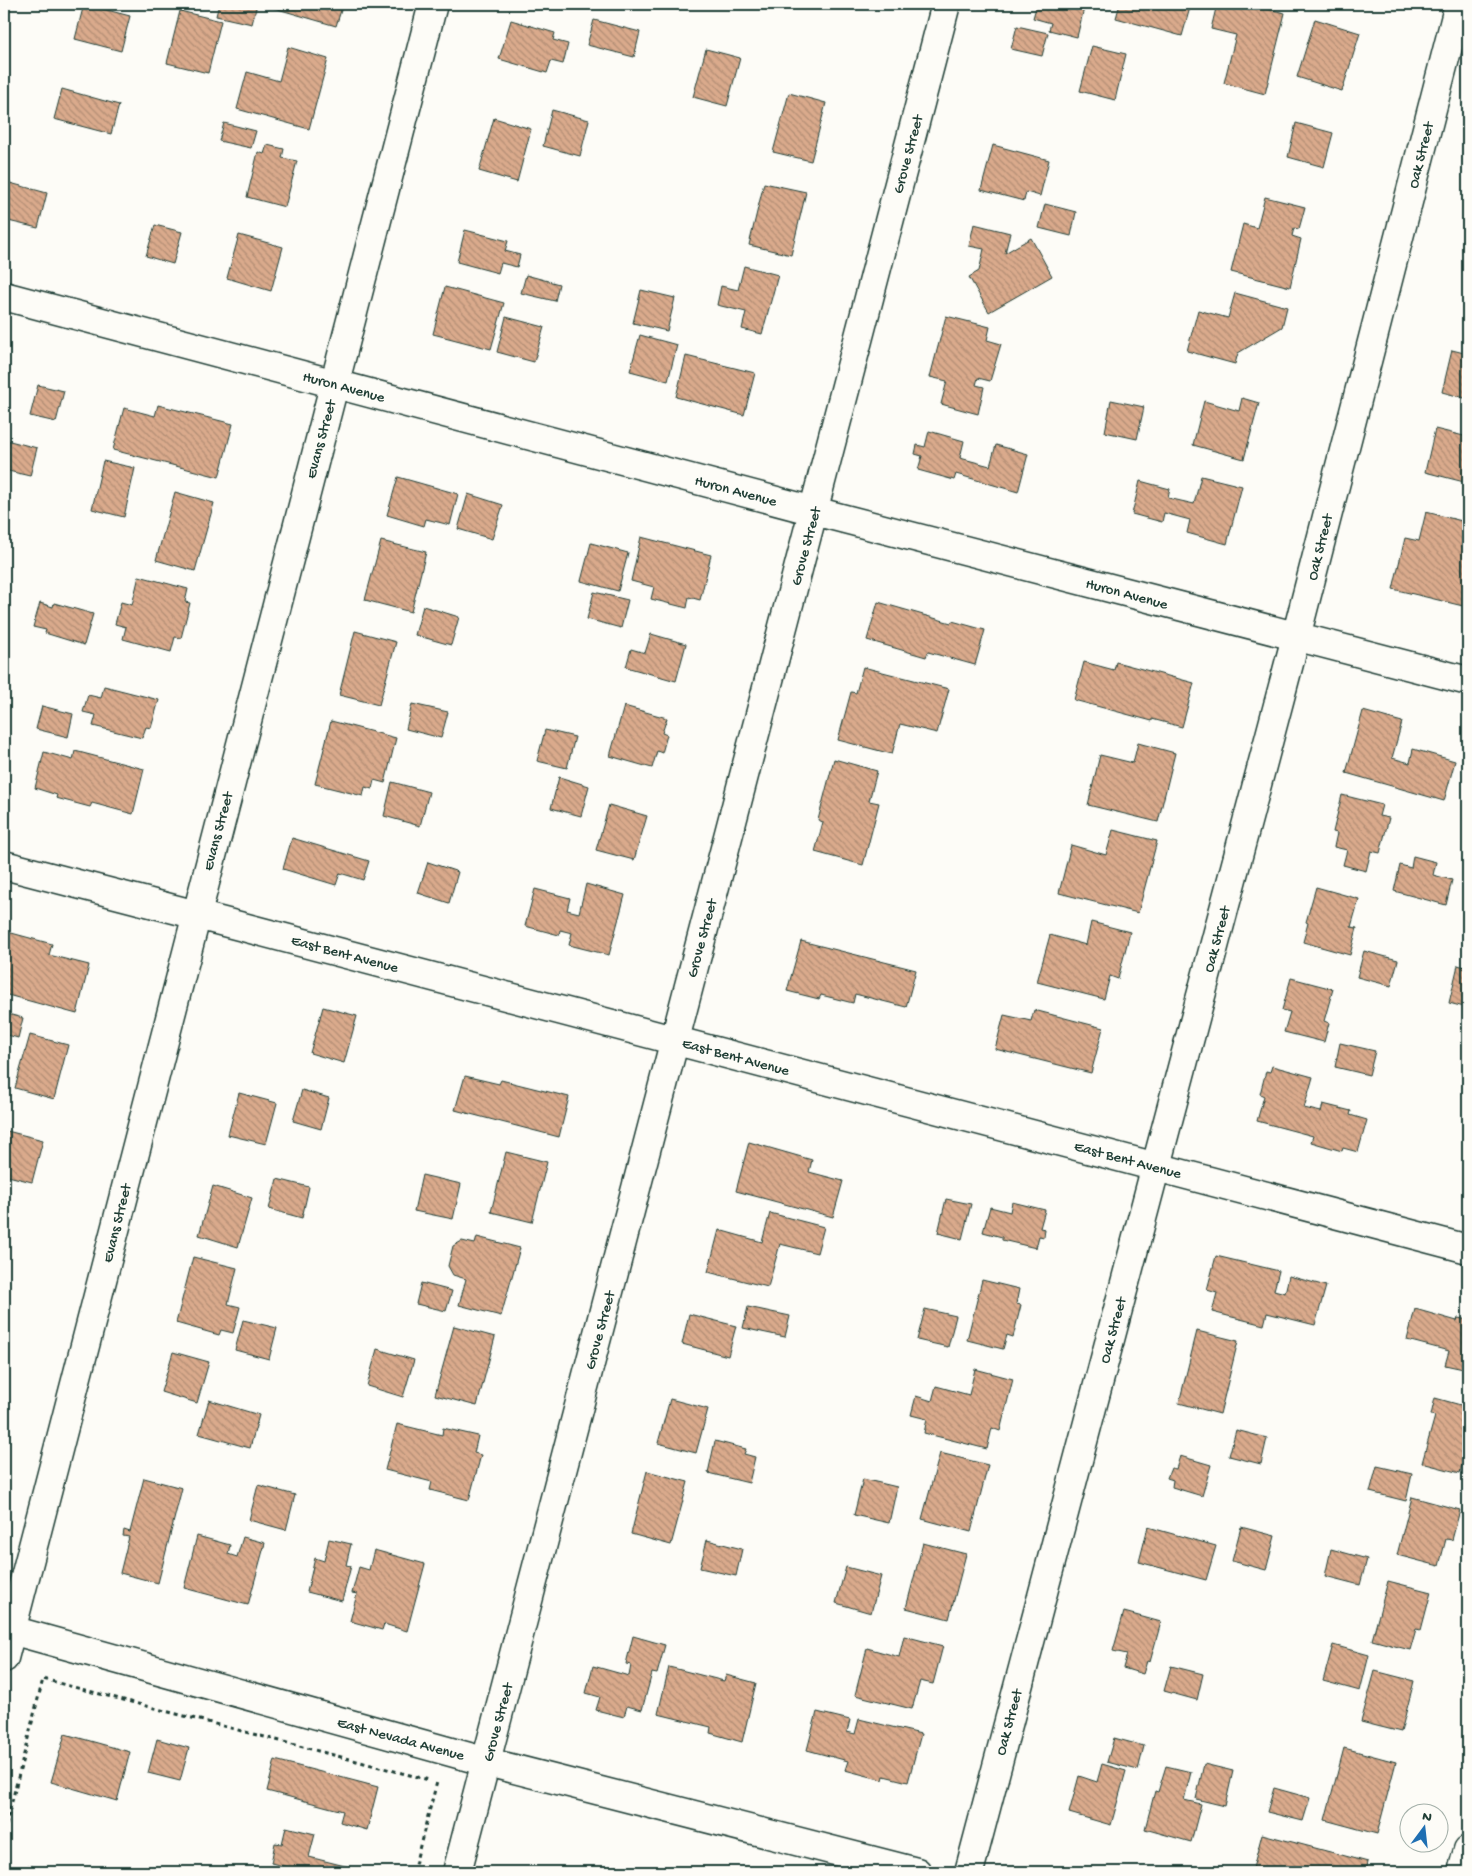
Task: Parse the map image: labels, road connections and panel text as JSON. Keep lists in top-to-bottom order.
{
  "streets": {
    "street": [
      "Grove Street",
      "Oak Street",
      "Huron Avenue",
      "Evans Street",
      "East Bent Avenue",
      "East Nevada Avenue"
    ]
  },
  "crossings": [
    ["Grove Street", "Huron Avenue"],
    ["Grove Street", "East Bent Avenue"],
    ["Grove Street", "East Nevada Avenue"],
    ["Oak Street", "Huron Avenue"],
    ["Oak Street", "East Bent Avenue"],
    ["Huron Avenue", "Evans Street"],
    ["Evans Street", "East Bent Avenue"],
    ["Evans Street", "East Nevada Avenue"]
  ],
  "north": "top"
}
